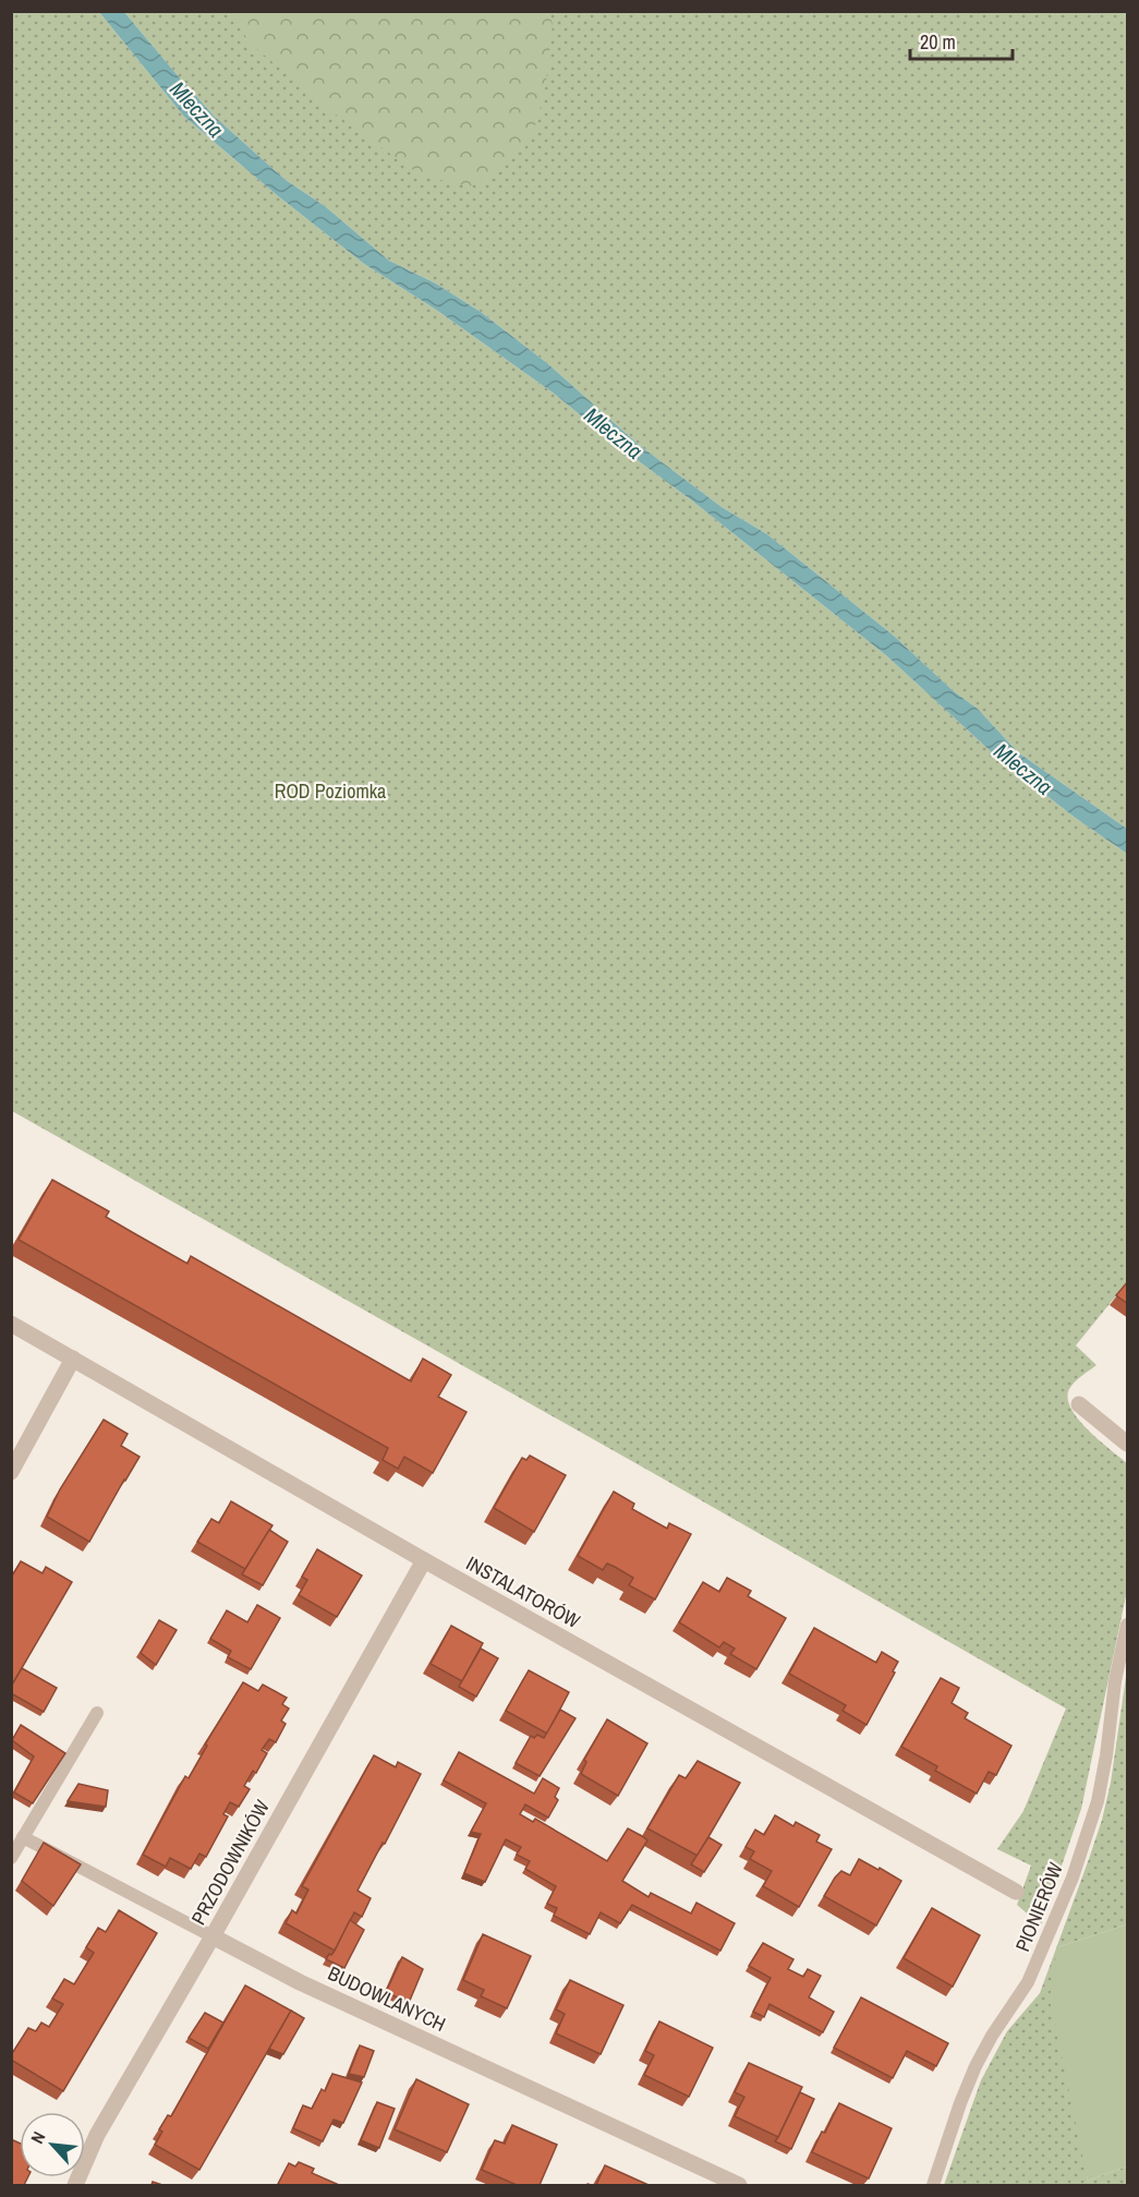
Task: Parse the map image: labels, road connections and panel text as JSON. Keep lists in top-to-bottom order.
{
  "streets": {
    "street": ["INSTALATORÓW", "PRZODOWNIKÓW", "BUDOWLANYCH"],
    "lane": ["PIONIERÓW"]
  },
  "crossings": [
    ["INSTALATORÓW", "PRZODOWNIKÓW"],
    ["PRZODOWNIKÓW", "BUDOWLANYCH"]
  ],
  "water": ["Mleczna"],
  "parks": ["ROD Poziomka"],
  "scale_bar": "20 m",
  "north": "top left"
}
